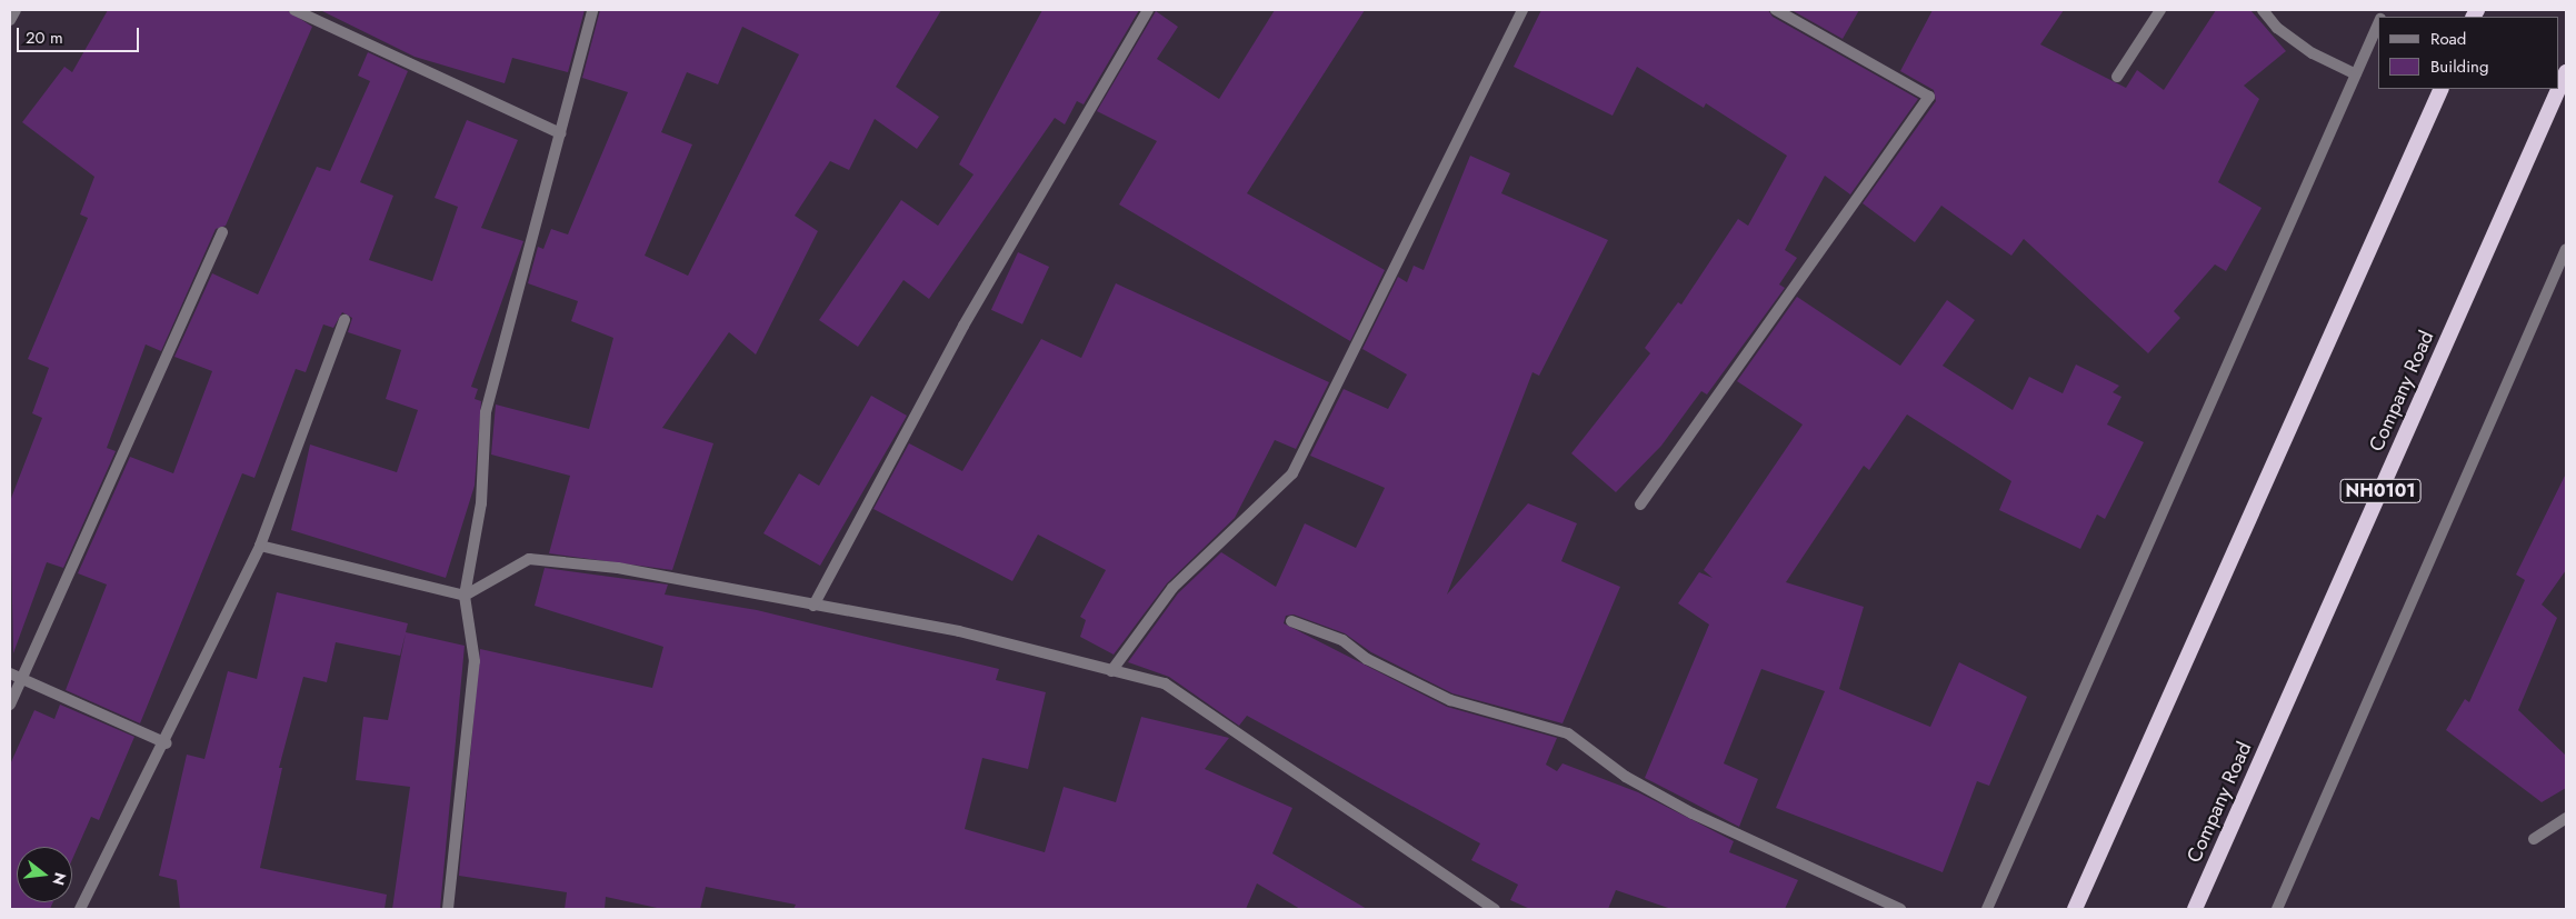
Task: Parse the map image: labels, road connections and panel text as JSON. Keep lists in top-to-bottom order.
{
  "streets": {
    "highway": ["Company Road", "NH0101"]
  },
  "legend": ["Road", "Building"],
  "scale_bar": "20 m",
  "north": "right"
}
